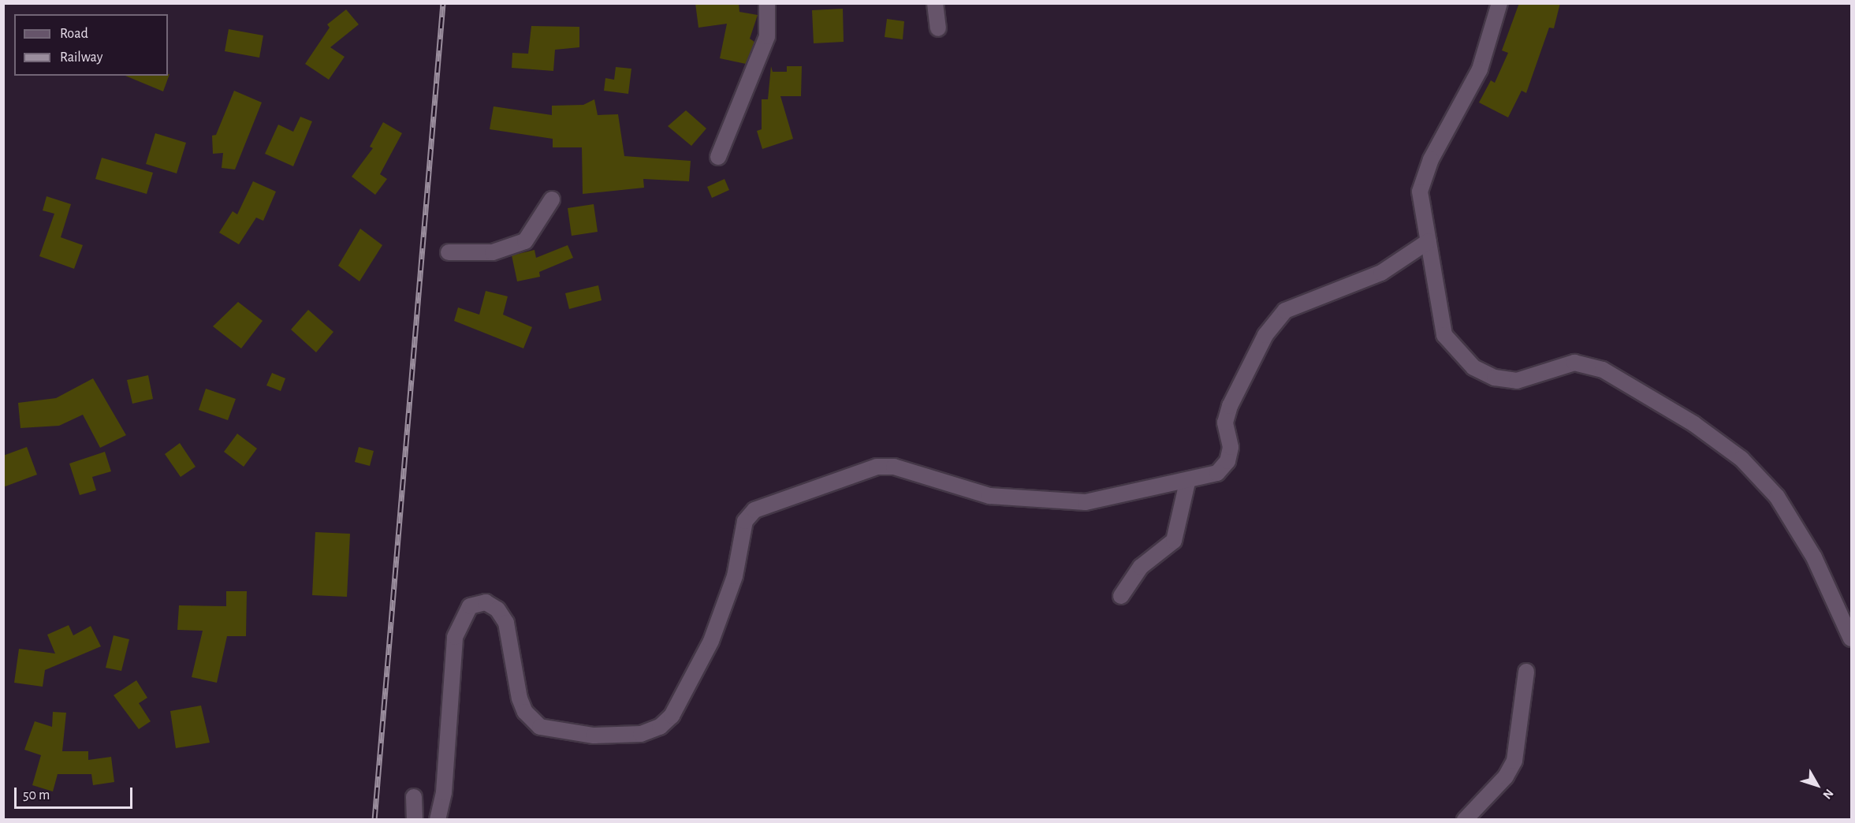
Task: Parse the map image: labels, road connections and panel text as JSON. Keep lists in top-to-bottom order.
{
  "legend": ["Road", "Railway"],
  "scale_bar": "50 m",
  "north": "bottom right"
}
